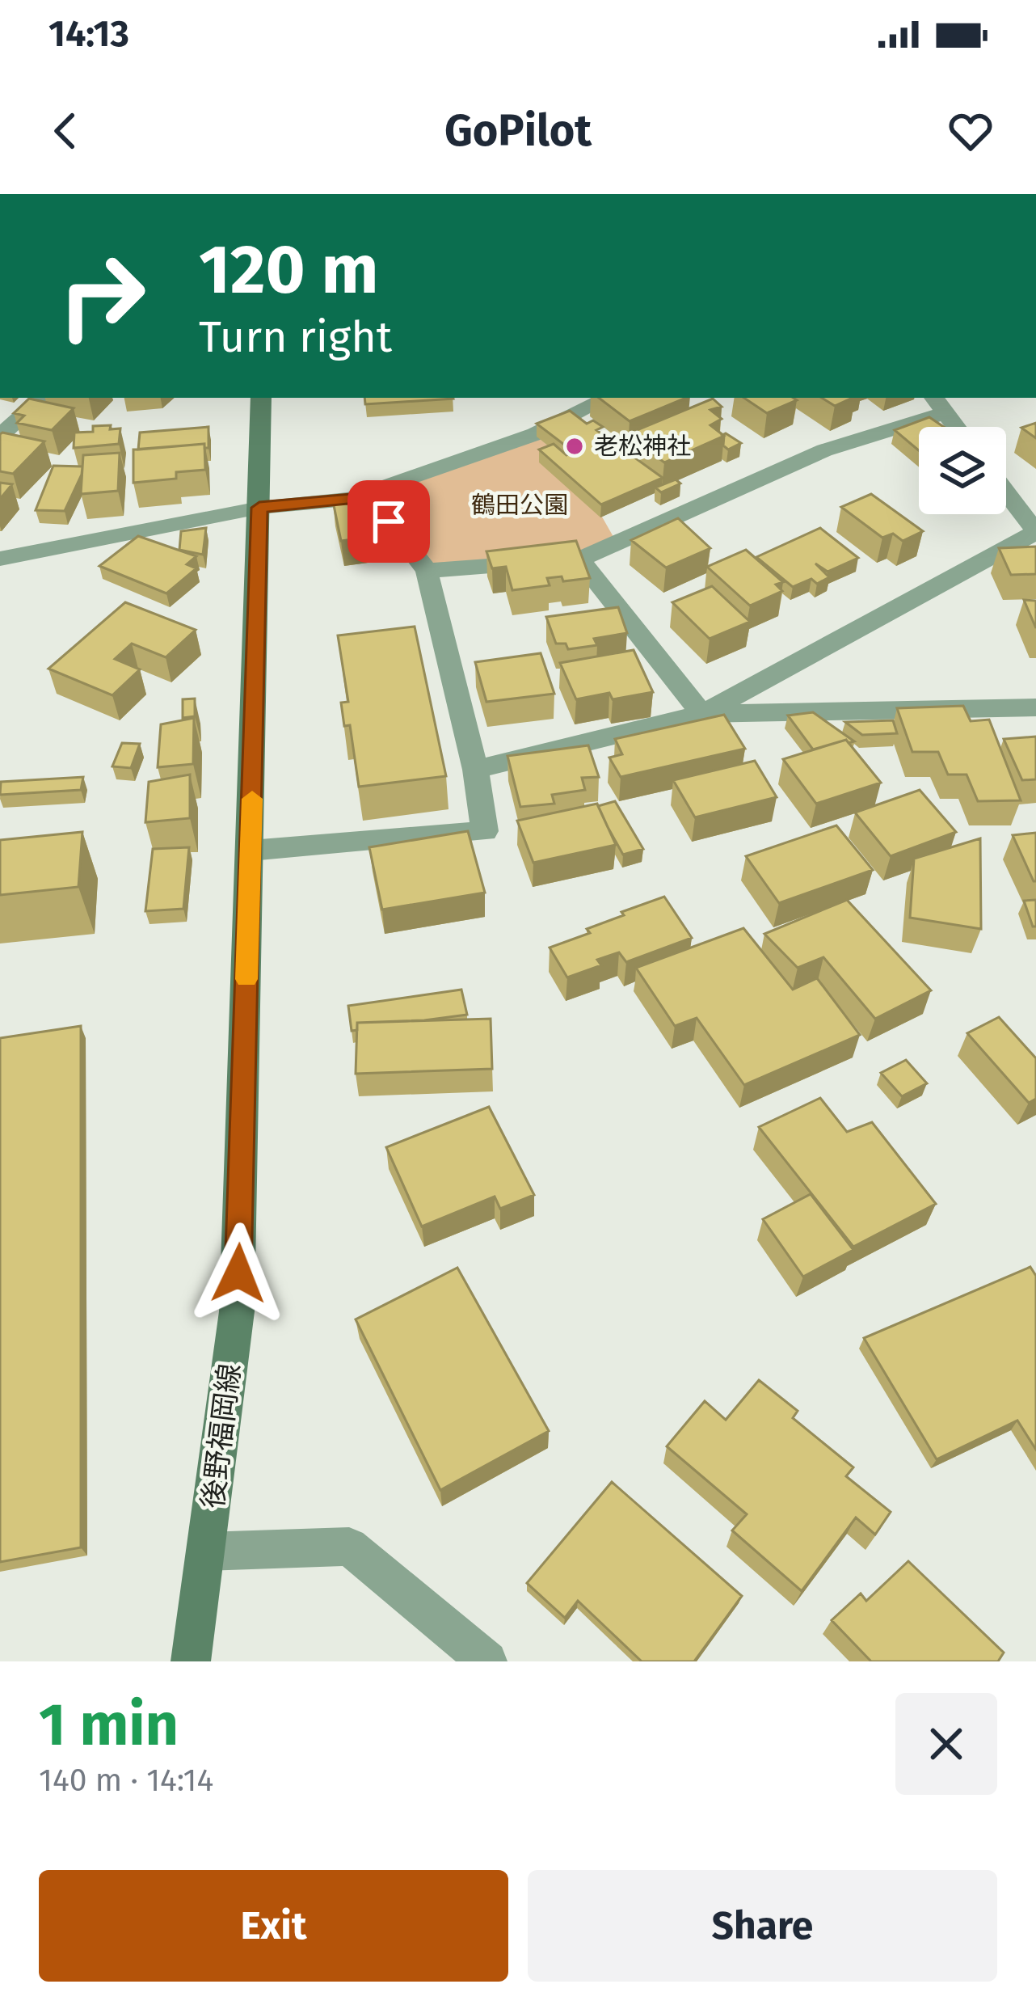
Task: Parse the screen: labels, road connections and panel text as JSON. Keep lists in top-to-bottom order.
{
  "streets": {
    "main road": ["後野福岡線"]
  },
  "parks": ["鶴田公園"],
  "places": ["老松神社"],
  "page": {
    "status": "14:13",
    "header": "GoPilot",
    "turn": ["120 m", "Turn right"],
    "heading": ["1 min", "140 m · 14:14"],
    "buttons": ["Exit", "Share"]
  }
}
